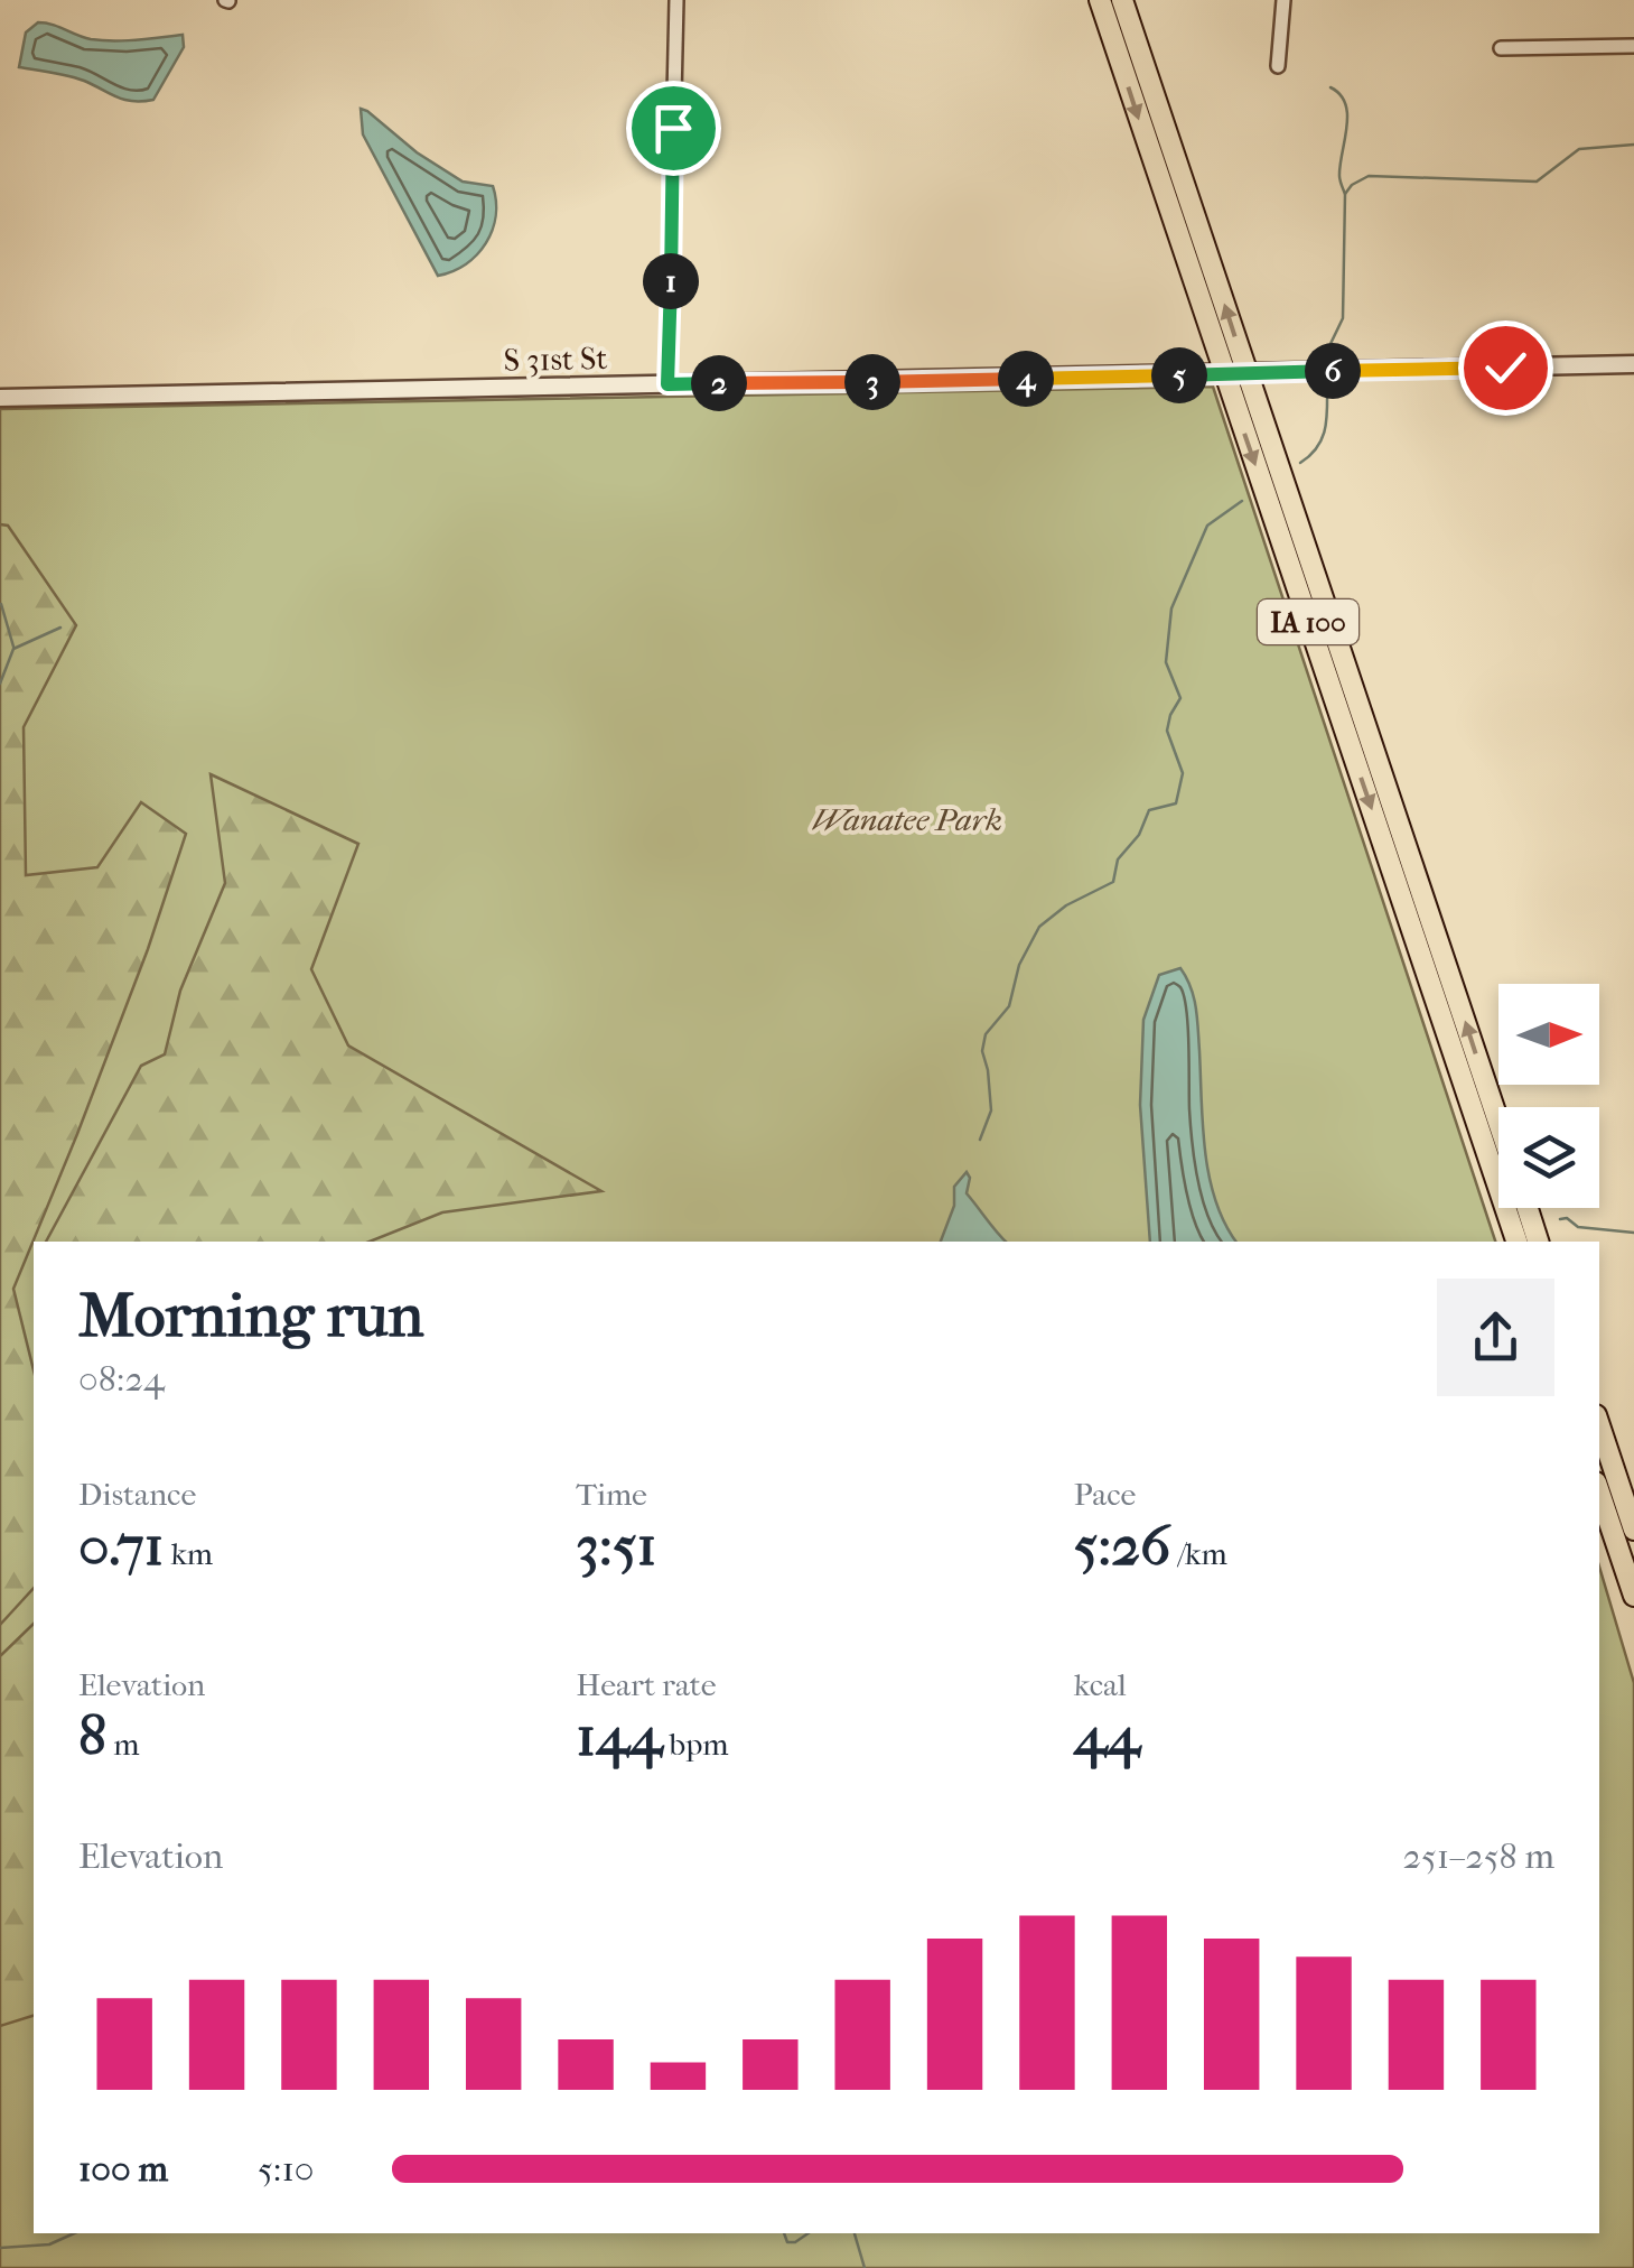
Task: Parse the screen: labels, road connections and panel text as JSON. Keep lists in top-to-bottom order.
{
  "streets": {
    "highway": ["IA 100"],
    "street": ["S 31st St"]
  },
  "crossings": [
    ["S 31st St", "IA 100"]
  ],
  "parks": ["Wanatee Park"],
  "north": "right",
  "page": {
    "pins": [
      "1",
      "6",
      "5",
      "4",
      "3",
      "2"
    ],
    "heading": ["Morning run", "08:24"],
    "stats": [
      ["Distance", "0.71 km"],
      ["Time", "3:51"],
      ["Pace", "5:26 /km"],
      ["Elevation", "8 m"],
      ["Heart rate", "144 bpm"],
      ["kcal", "44"]
    ],
    "chart": ["Elevation", "251–258 m"],
    "list": [
      {
        "name": "100 m",
        "note": "5:10"
      }
    ]
  }
}
